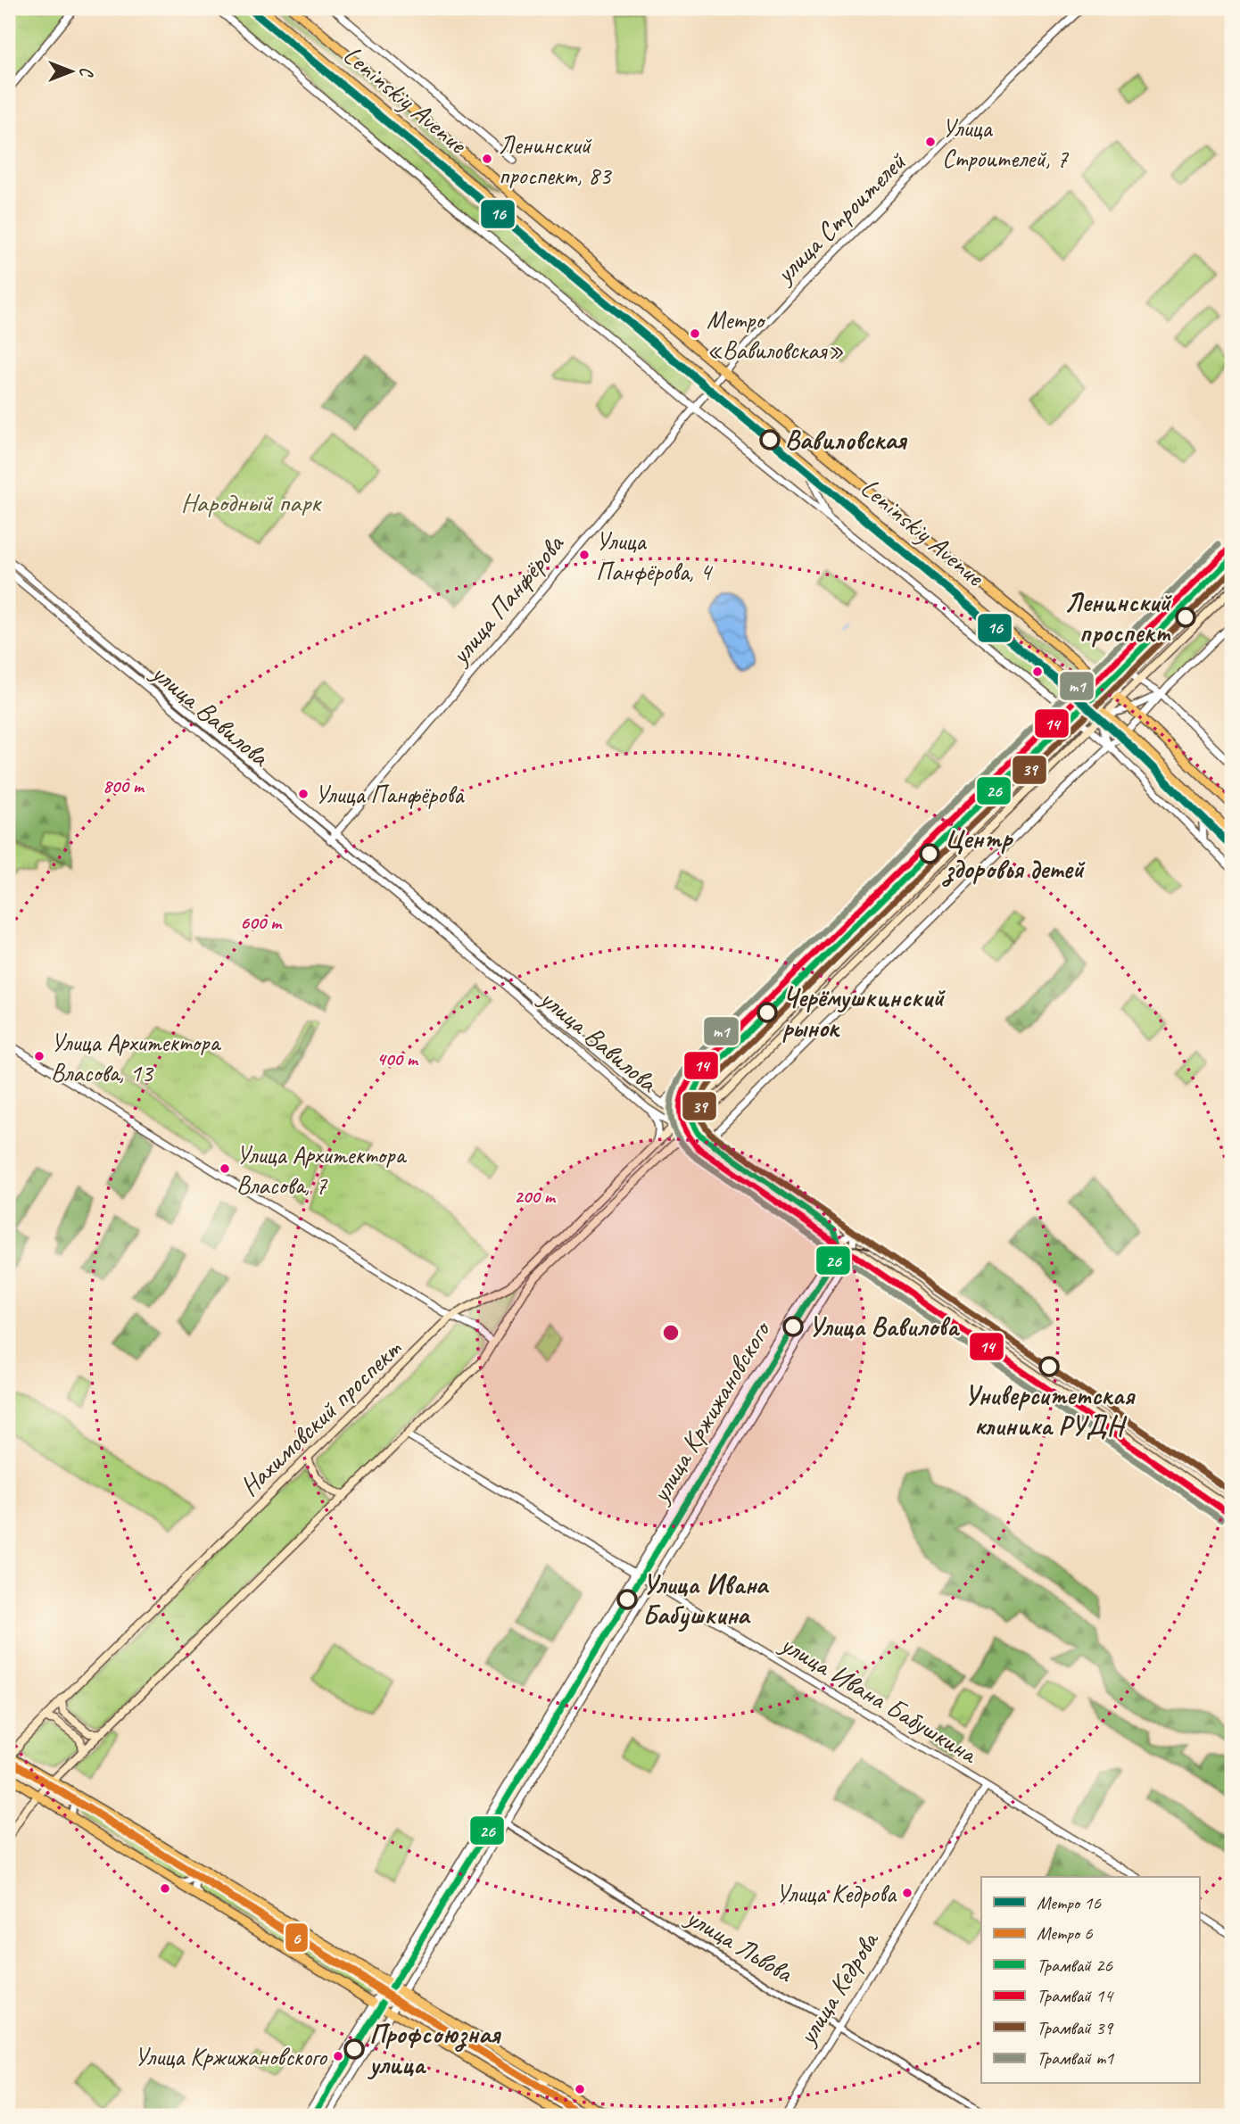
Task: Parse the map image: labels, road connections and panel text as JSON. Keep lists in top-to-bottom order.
{
  "streets": {
    "main road": ["Leninskiy Avenue", "улица Вавилова", "Нахимовский проспект"],
    "street": [
      "улица Строителей",
      "улица Панфёрова",
      "улица Кржижановского",
      "улица Ивана Бабушкина",
      "улица Львова",
      "улица Кедрова"
    ]
  },
  "crossings": [
    ["Leninskiy Avenue", "улица Строителей"],
    ["Leninskiy Avenue", "улица Панфёрова"],
    ["улица Строителей", "улица Панфёрова"],
    ["улица Панфёрова", "улица Вавилова"],
    ["улица Вавилова", "улица Кржижановского"],
    ["улица Вавилова", "Нахимовский проспект"],
    ["улица Кржижановского", "улица Ивана Бабушкина"],
    ["улица Кржижановского", "улица Львова"],
    ["улица Ивана Бабушкина", "улица Кедрова"],
    ["улица Львова", "улица Кедрова"]
  ],
  "parks": ["Народный парк"],
  "places": [
    "Улица Строителей, 7",
    "Ленинский проспект, 83",
    "Метро «Вавиловская»",
    "Вавиловская",
    "Улица Панфёрова, 4",
    "Ленинский проспект",
    "Улица Панфёрова",
    "Центр здоровья детей",
    "Черёмушкинский рынок",
    "Улица Архитектора Власова, 13",
    "Улица Архитектора Власова, 7",
    "Улица Вавилова",
    "Университетская клиника РУДН",
    "Улица Ивана Бабушкина",
    "Улица Кедрова",
    "Профсоюзная улица",
    "Улица Кржижановского"
  ],
  "lines": [
    "metro line 16",
    "tram line т1",
    "tram line 14",
    "tram line 26",
    "tram line 39",
    "metro line 6"
  ],
  "legend": [
    "Метро 16",
    "Метро 6",
    "Трамвай 26",
    "Трамвай 14",
    "Трамвай 39",
    "Трамвай т1"
  ],
  "north": "right",
  "rings": [
    "800 m",
    "600 m",
    "400 m",
    "200 m"
  ]
}
